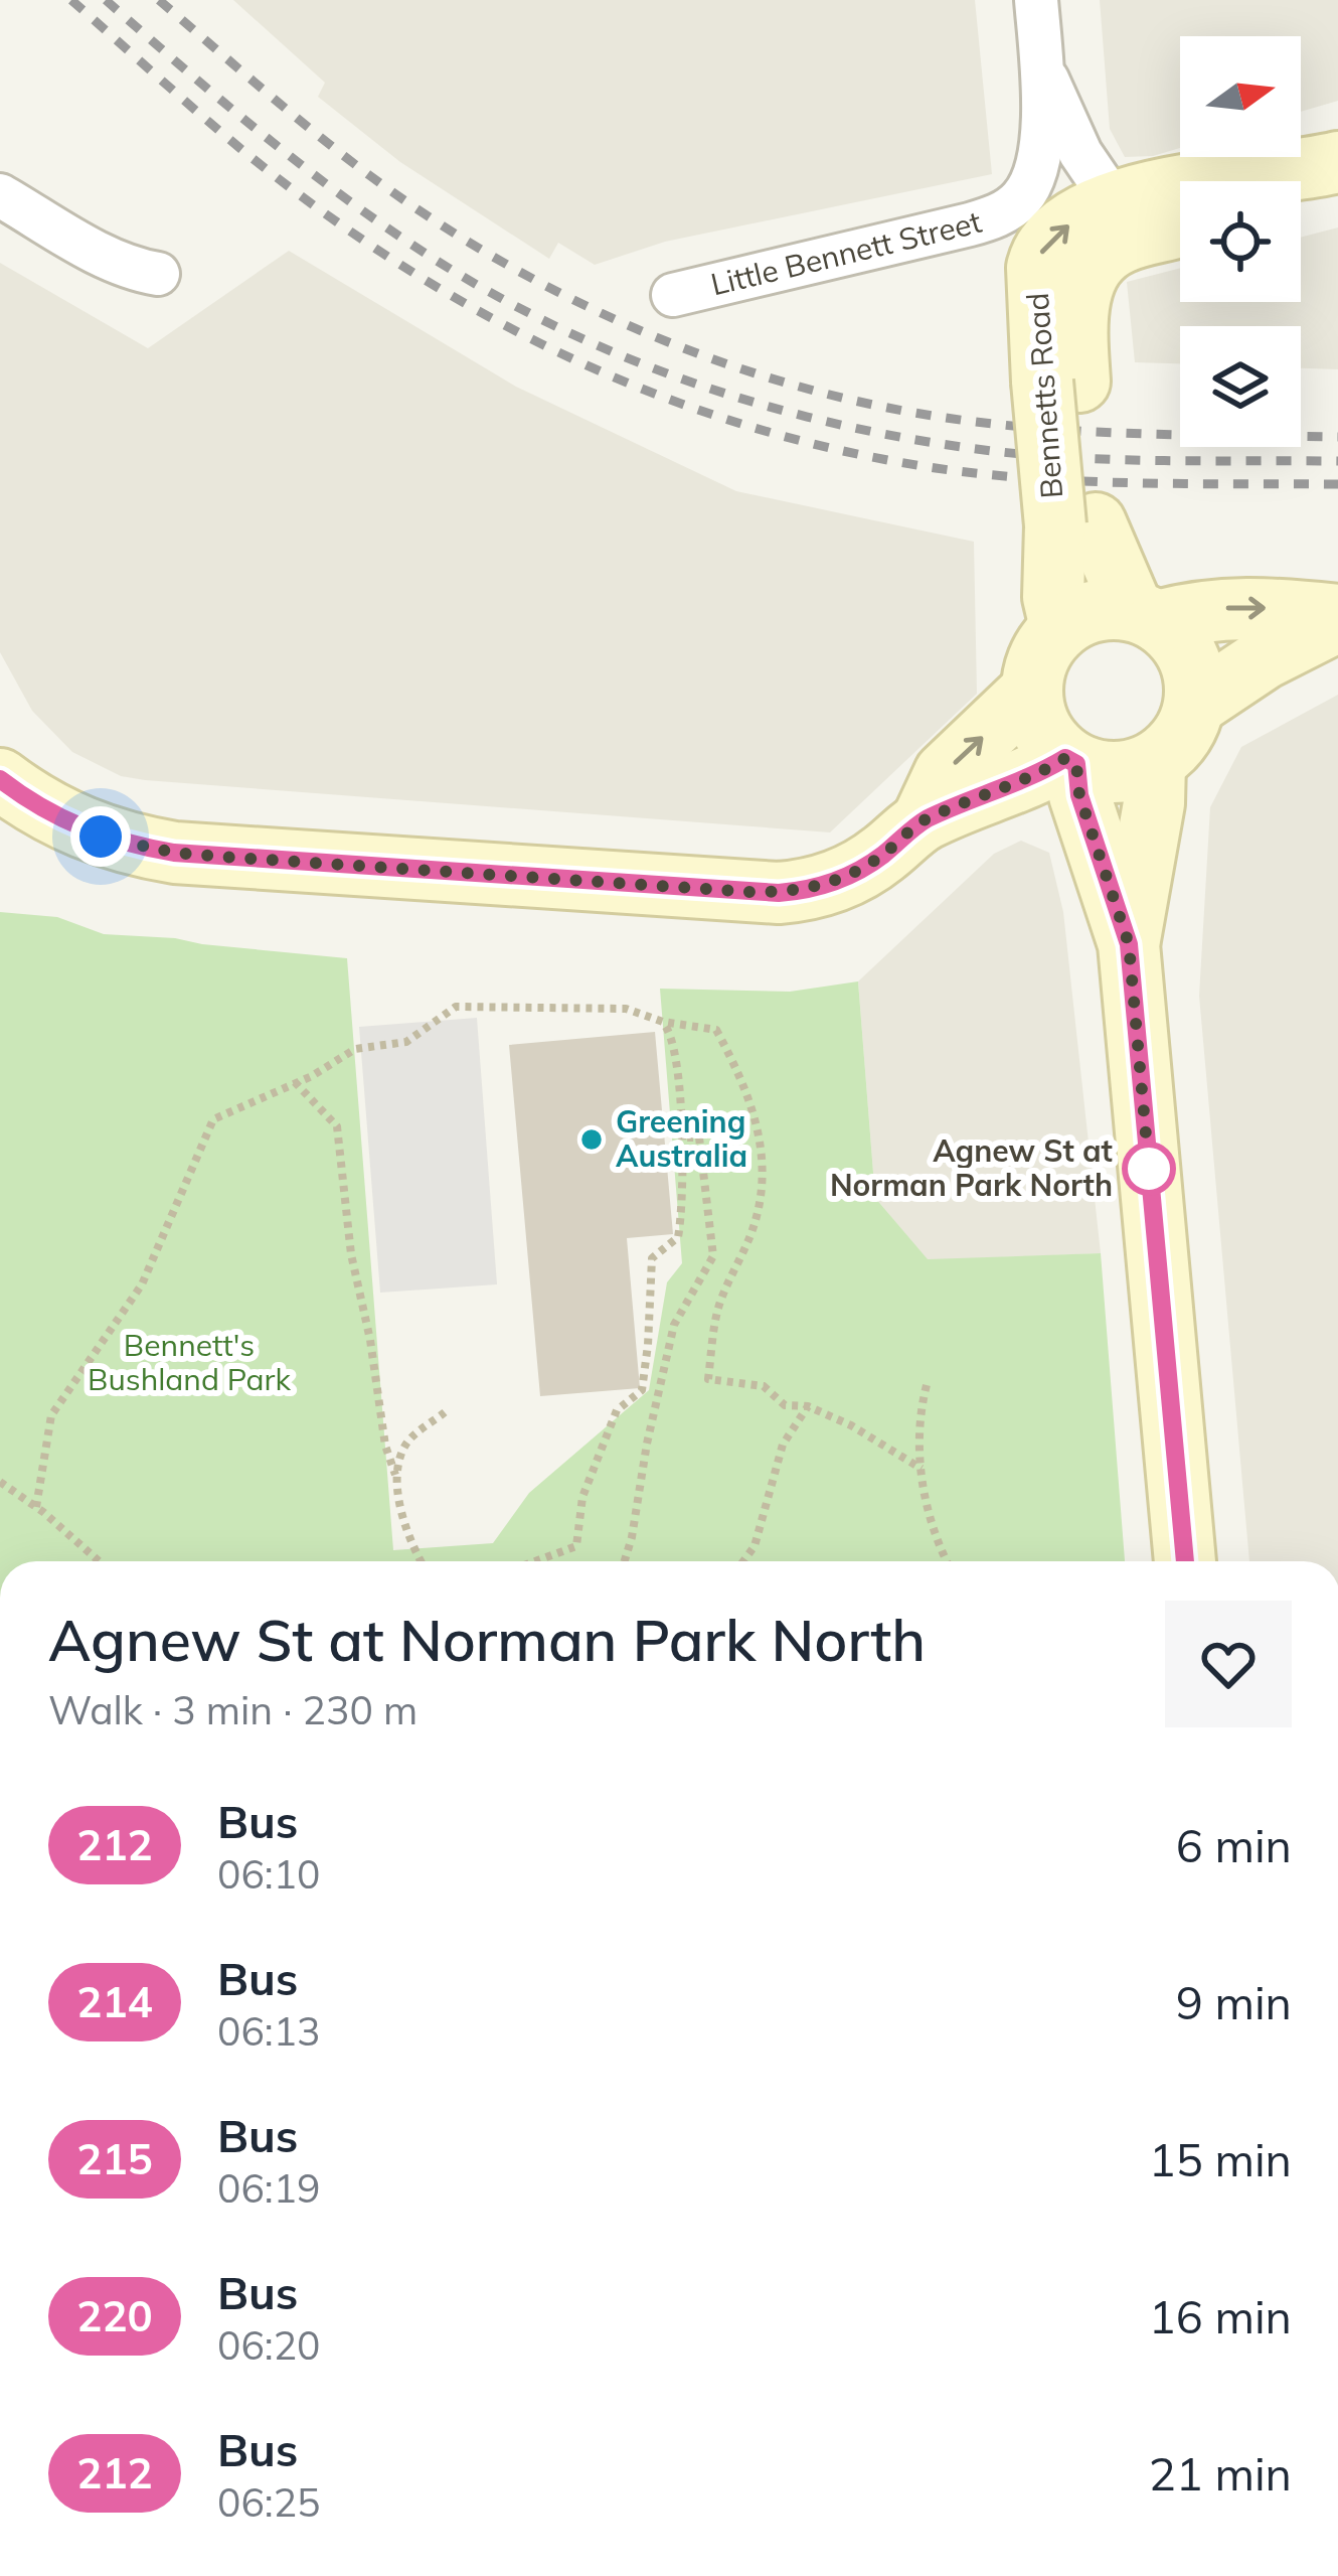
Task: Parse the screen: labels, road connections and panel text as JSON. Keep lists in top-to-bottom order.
{
  "streets": {
    "main road": ["Bennetts Road"],
    "street": ["Little Bennett Street"]
  },
  "parks": ["Bennett's Bushland Park"],
  "places": ["Greening Australia", "Agnew St at Norman Park North"],
  "lines": ["bus line 212"],
  "north": "right",
  "page": {
    "heading": ["Agnew St at Norman Park North", "Walk · 3 min · 230 m"],
    "list": [
      {
        "mark": "212",
        "name": "Bus",
        "note": "06:10",
        "value": "6 min"
      },
      {
        "mark": "214",
        "name": "Bus",
        "note": "06:13",
        "value": "9 min"
      },
      {
        "mark": "215",
        "name": "Bus",
        "note": "06:19",
        "value": "15 min"
      },
      {
        "mark": "220",
        "name": "Bus",
        "note": "06:20",
        "value": "16 min"
      },
      {
        "mark": "212",
        "name": "Bus",
        "note": "06:25",
        "value": "21 min"
      }
    ]
  }
}
